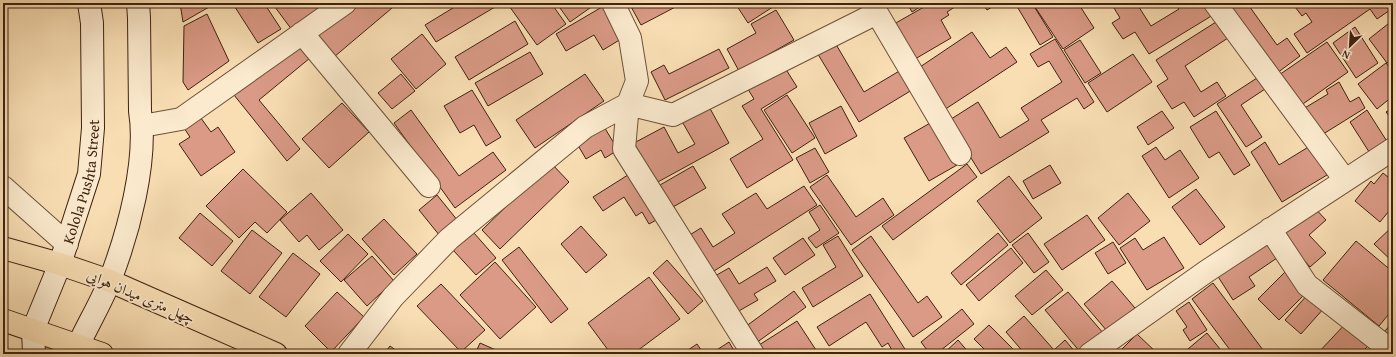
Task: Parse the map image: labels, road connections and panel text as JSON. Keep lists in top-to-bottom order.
{
  "streets": {
    "main road": ["چهل متری میدان هوایی"],
    "street": ["Kolola Pushta Street"]
  },
  "crossings": [
    ["Kolola Pushta Street", "چهل متری میدان هوایی"]
  ],
  "north": "bottom left"
}
